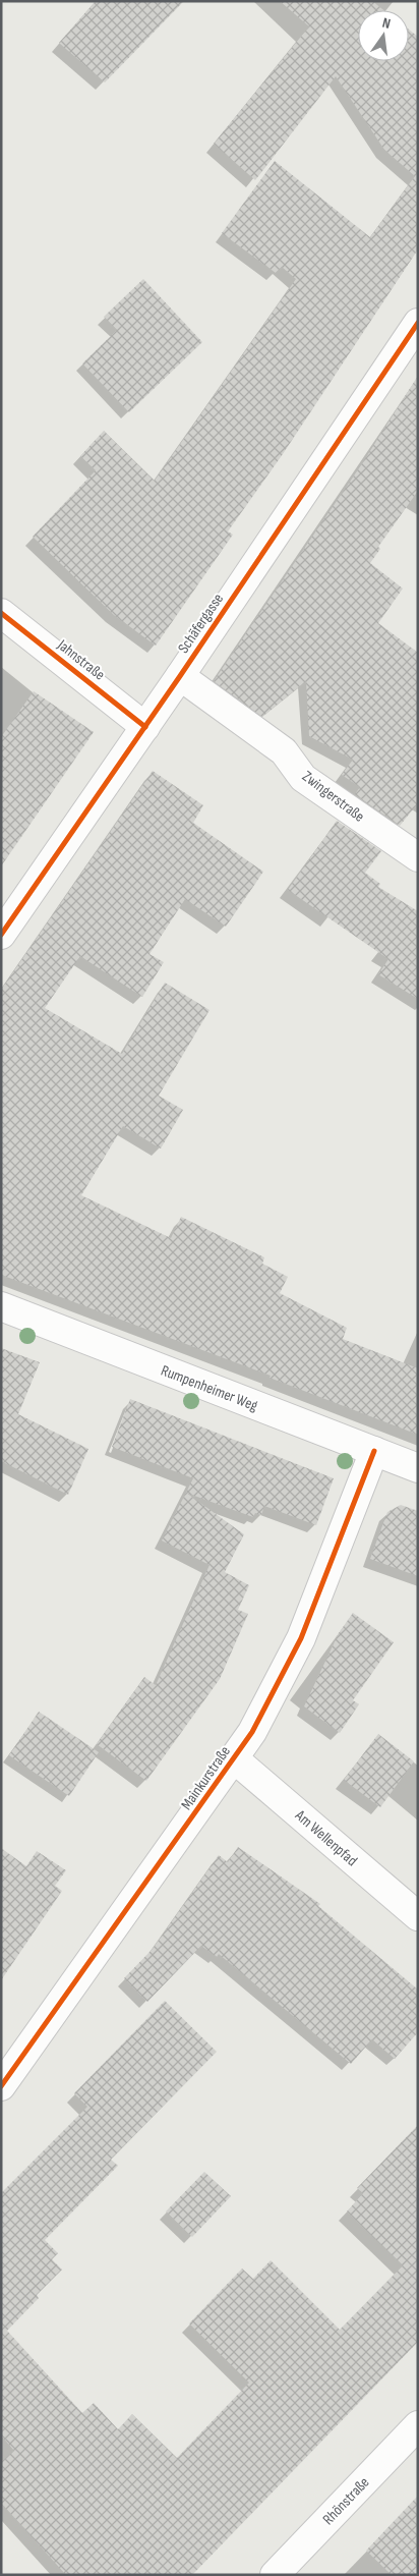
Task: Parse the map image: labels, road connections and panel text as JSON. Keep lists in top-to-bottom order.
{
  "streets": {
    "street": [
      "Schäfergasse",
      "Jahnstraße",
      "Zwingerstraße",
      "Rumpenheimer Weg",
      "Mainkurstraße",
      "Am Wellenpfad",
      "Rhönstraße"
    ]
  },
  "crossings": [
    ["Schäfergasse", "Jahnstraße"],
    ["Schäfergasse", "Zwingerstraße"],
    ["Rumpenheimer Weg", "Mainkurstraße"],
    ["Mainkurstraße", "Am Wellenpfad"]
  ],
  "north": "top"
}
